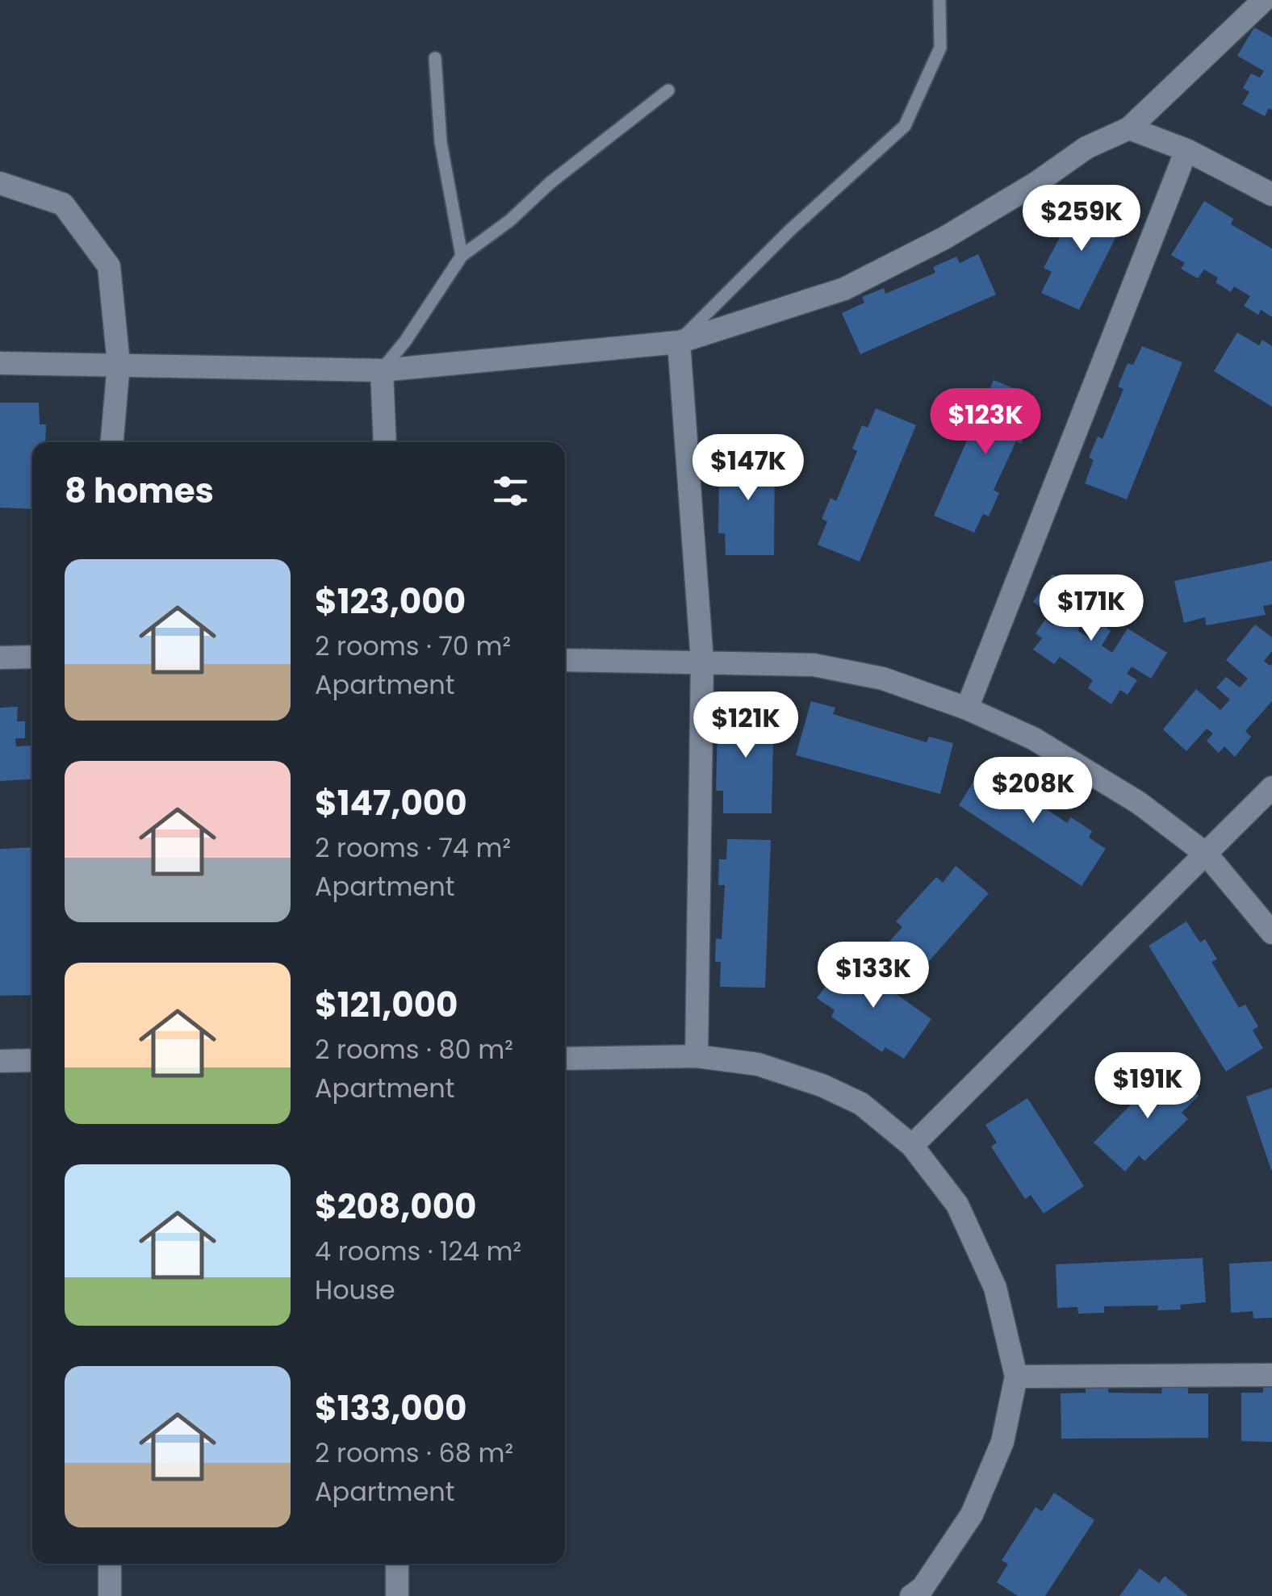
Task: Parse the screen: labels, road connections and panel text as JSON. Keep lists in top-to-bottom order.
{
  "page": {
    "price": [
      "$259K",
      "$123K",
      "$147K",
      "$171K",
      "$121K",
      "$208K",
      "$133K",
      "$191K"
    ],
    "heading": "8 homes",
    "list": [
      {
        "name": "$123,000",
        "note": "2 rooms · 70 m² · Apartment"
      },
      {
        "name": "$147,000",
        "note": "2 rooms · 74 m² · Apartment"
      },
      {
        "name": "$121,000",
        "note": "2 rooms · 80 m² · Apartment"
      },
      {
        "name": "$208,000",
        "note": "4 rooms · 124 m² · House"
      },
      {
        "name": "$133,000",
        "note": "2 rooms · 68 m² · Apartment"
      }
    ]
  }
}
